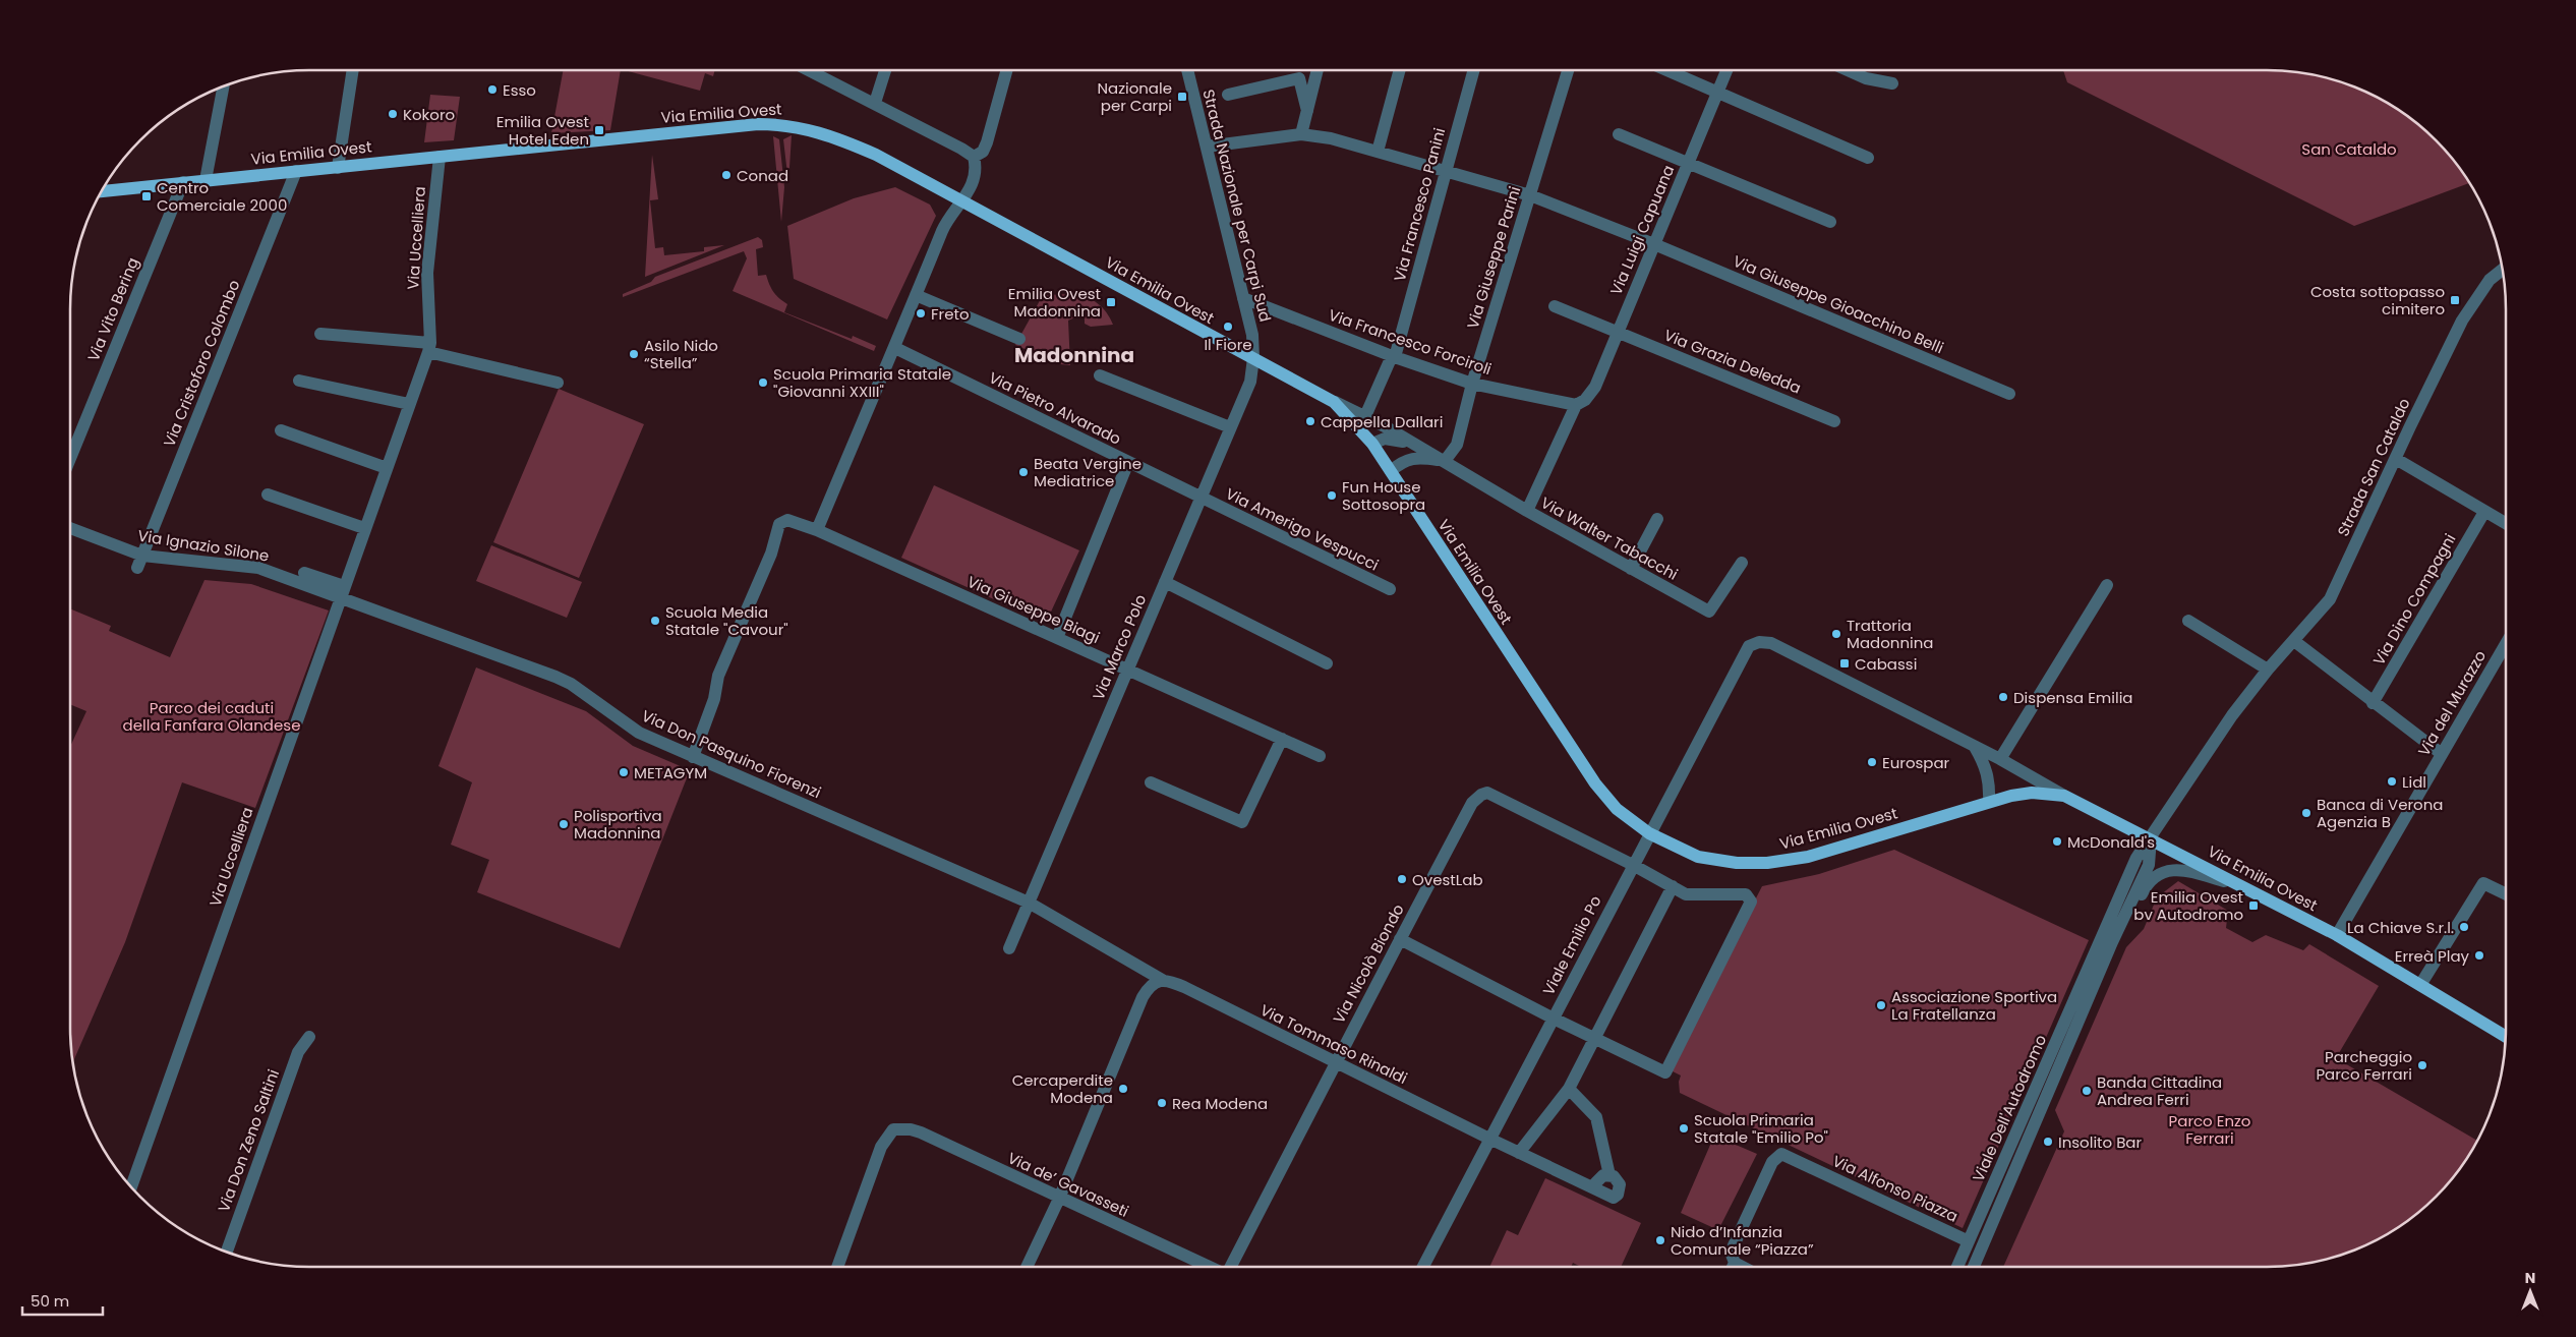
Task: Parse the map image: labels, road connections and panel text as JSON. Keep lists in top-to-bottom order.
{
  "streets": {
    "main road": ["Via Emilia Ovest"],
    "street": [
      "Via Francesco Panini",
      "Strada Nazionale per Carpi Sud",
      "Via Luigi Capuana",
      "Via Uccelliera",
      "Via Giuseppe Parini",
      "Via Giuseppe Gioacchino Belli",
      "Via Vito Bering",
      "Via Francesco Forciroli",
      "Via Grazia Deledda",
      "Via Cristoforo Colombo",
      "Via Pietro Alvarado",
      "Strada San Cataldo",
      "Via Amerigo Vespucci",
      "Via Walter Tabacchi",
      "Via Ignazio Silone",
      "Via Dino Compagni",
      "Via Giuseppe Biagi",
      "Via Marco Polo",
      "Via del Murazzo",
      "Via Don Pasquino Fiorenzi",
      "Viale Emilio Po",
      "Via Nicolò Biondo",
      "Via Tommaso Rinaldi",
      "Viale Dell'Autodromo",
      "Via Don Zeno Saltini",
      "Via de’ Gavasseti",
      "Via Alfonso Piazza"
    ]
  },
  "crossings": [
    ["Via Emilia Ovest", "Strada Nazionale per Carpi Sud"],
    ["Via Emilia Ovest", "Via Uccelliera"],
    ["Via Emilia Ovest", "Via Vito Bering"],
    ["Via Emilia Ovest", "Via Cristoforo Colombo"],
    ["Via Emilia Ovest", "Strada San Cataldo"],
    ["Via Emilia Ovest", "Via Walter Tabacchi"],
    ["Via Emilia Ovest", "Via Marco Polo"],
    ["Via Emilia Ovest", "Via del Murazzo"],
    ["Via Emilia Ovest", "Viale Dell'Autodromo"],
    ["Via Francesco Panini", "Via Giuseppe Gioacchino Belli"],
    ["Via Francesco Panini", "Via Francesco Forciroli"],
    ["Via Francesco Panini", "Via Walter Tabacchi"],
    ["Strada Nazionale per Carpi Sud", "Via Giuseppe Gioacchino Belli"],
    ["Strada Nazionale per Carpi Sud", "Via Francesco Forciroli"],
    ["Strada Nazionale per Carpi Sud", "Via Marco Polo"],
    ["Via Luigi Capuana", "Via Giuseppe Gioacchino Belli"],
    ["Via Luigi Capuana", "Via Francesco Forciroli"],
    ["Via Luigi Capuana", "Via Grazia Deledda"],
    ["Via Uccelliera", "Via Ignazio Silone"],
    ["Via Uccelliera", "Via Don Pasquino Fiorenzi"],
    ["Via Giuseppe Parini", "Via Giuseppe Gioacchino Belli"],
    ["Via Giuseppe Parini", "Via Francesco Forciroli"],
    ["Via Giuseppe Parini", "Via Walter Tabacchi"],
    ["Via Cristoforo Colombo", "Via Ignazio Silone"],
    ["Via Pietro Alvarado", "Via Amerigo Vespucci"],
    ["Via Pietro Alvarado", "Via Marco Polo"],
    ["Strada San Cataldo", "Viale Dell'Autodromo"],
    ["Via Amerigo Vespucci", "Via Marco Polo"],
    ["Via Ignazio Silone", "Via Don Pasquino Fiorenzi"],
    ["Via Giuseppe Biagi", "Via Marco Polo"],
    ["Via Giuseppe Biagi", "Via Don Pasquino Fiorenzi"],
    ["Via Marco Polo", "Via Don Pasquino Fiorenzi"],
    ["Via Don Pasquino Fiorenzi", "Via Tommaso Rinaldi"],
    ["Viale Emilio Po", "Via Nicolò Biondo"],
    ["Viale Emilio Po", "Via Tommaso Rinaldi"],
    ["Via Nicolò Biondo", "Via Tommaso Rinaldi"],
    ["Viale Dell'Autodromo", "Via Alfonso Piazza"]
  ],
  "districts": ["Madonnina"],
  "parks": ["San Cataldo", "Parco dei caduti della Fanfara Olandese", "Parco Enzo Ferrari"],
  "places": {
    "other": [
      "Esso",
      "Kokoro",
      "Conad",
      "Freto",
      "Il Fiore",
      "Asilo Nido “Stella”",
      "Scuola Primaria Statale \"Giovanni XXIII\"",
      "Cappella Dallari",
      "Beata Vergine Mediatrice",
      "Fun House Sottosopra",
      "Scuola Media Statale \"Cavour\"",
      "Trattoria Madonnina",
      "Dispensa Emilia",
      "Eurospar",
      "METAGYM",
      "Lidl",
      "Banca di Verona Agenzia B",
      "Polisportiva Madonnina",
      "McDonald's",
      "OvestLab",
      "La Chiave S.r.l.",
      "Erreà Play",
      "Associazione Sportiva La Fratellanza",
      "Parcheggio Parco Ferrari",
      "Cercaperdite Modena",
      "Banda Cittadina Andrea Ferri",
      "Rea Modena",
      "Scuola Primaria Statale \"Emilio Po\"",
      "Insolito Bar",
      "Nido d’Infanzia Comunale “Piazza”"
    ],
    "transit": [
      "Nazionale per Carpi",
      "Emilia Ovest Hotel Eden",
      "Centro Comerciale 2000",
      "Costa sottopasso cimitero",
      "Emilia Ovest Madonnina",
      "Cabassi",
      "Emilia Ovest bv Autodromo"
    ]
  },
  "scale_bar": "50 m",
  "north": "top"
}
